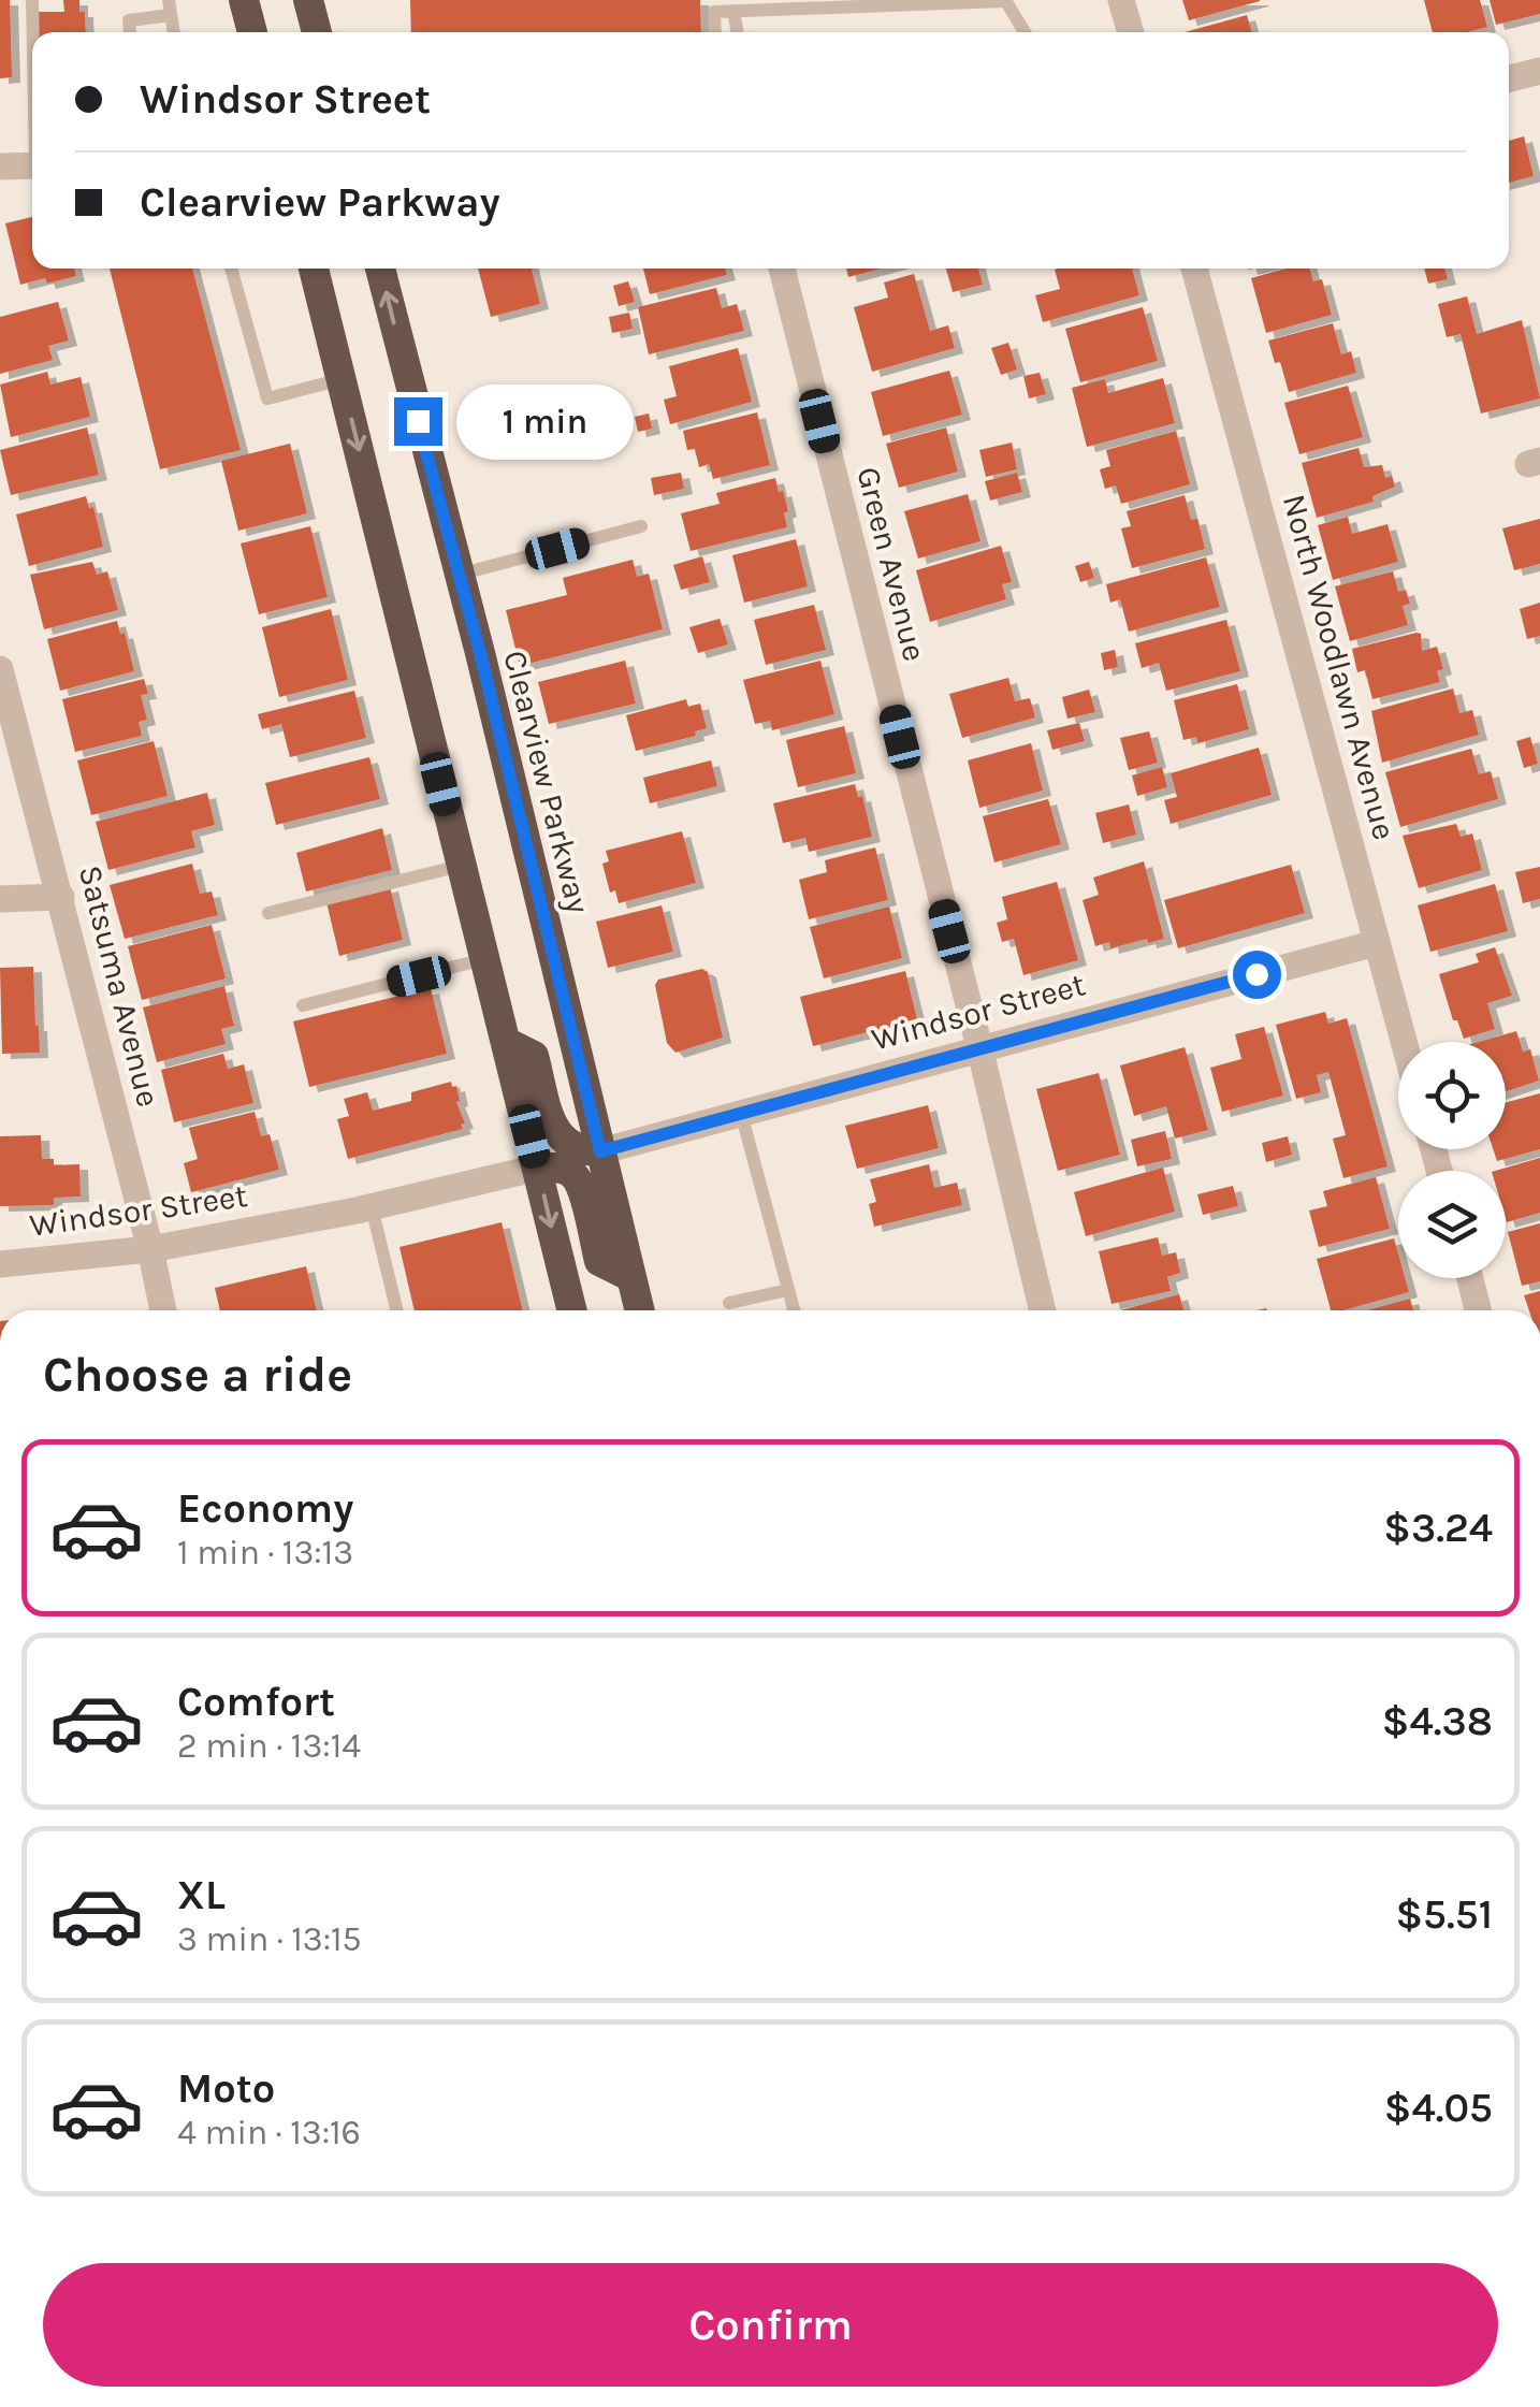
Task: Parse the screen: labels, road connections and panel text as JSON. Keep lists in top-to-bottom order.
{
  "streets": {
    "highway": ["Clearview Parkway"],
    "street": [
      "Green Avenue",
      "North Woodlawn Avenue",
      "Satsuma Avenue",
      "Windsor Street"
    ]
  },
  "crossings": [
    ["Green Avenue", "Windsor Street"],
    ["North Woodlawn Avenue", "Windsor Street"],
    ["Clearview Parkway", "Windsor Street"],
    ["Satsuma Avenue", "Windsor Street"]
  ],
  "page": {
    "banner": ["Windsor Street", "Clearview Parkway"],
    "bubble": "1 min",
    "heading": "Choose a ride",
    "list": [
      {
        "name": "Economy",
        "note": "1 min · 13:13",
        "value": "$3.24"
      },
      {
        "name": "Comfort",
        "note": "2 min · 13:14",
        "value": "$4.38"
      },
      {
        "name": "XL",
        "note": "3 min · 13:15",
        "value": "$5.51"
      },
      {
        "name": "Moto",
        "note": "4 min · 13:16",
        "value": "$4.05"
      }
    ],
    "buttons": "Confirm"
  }
}
